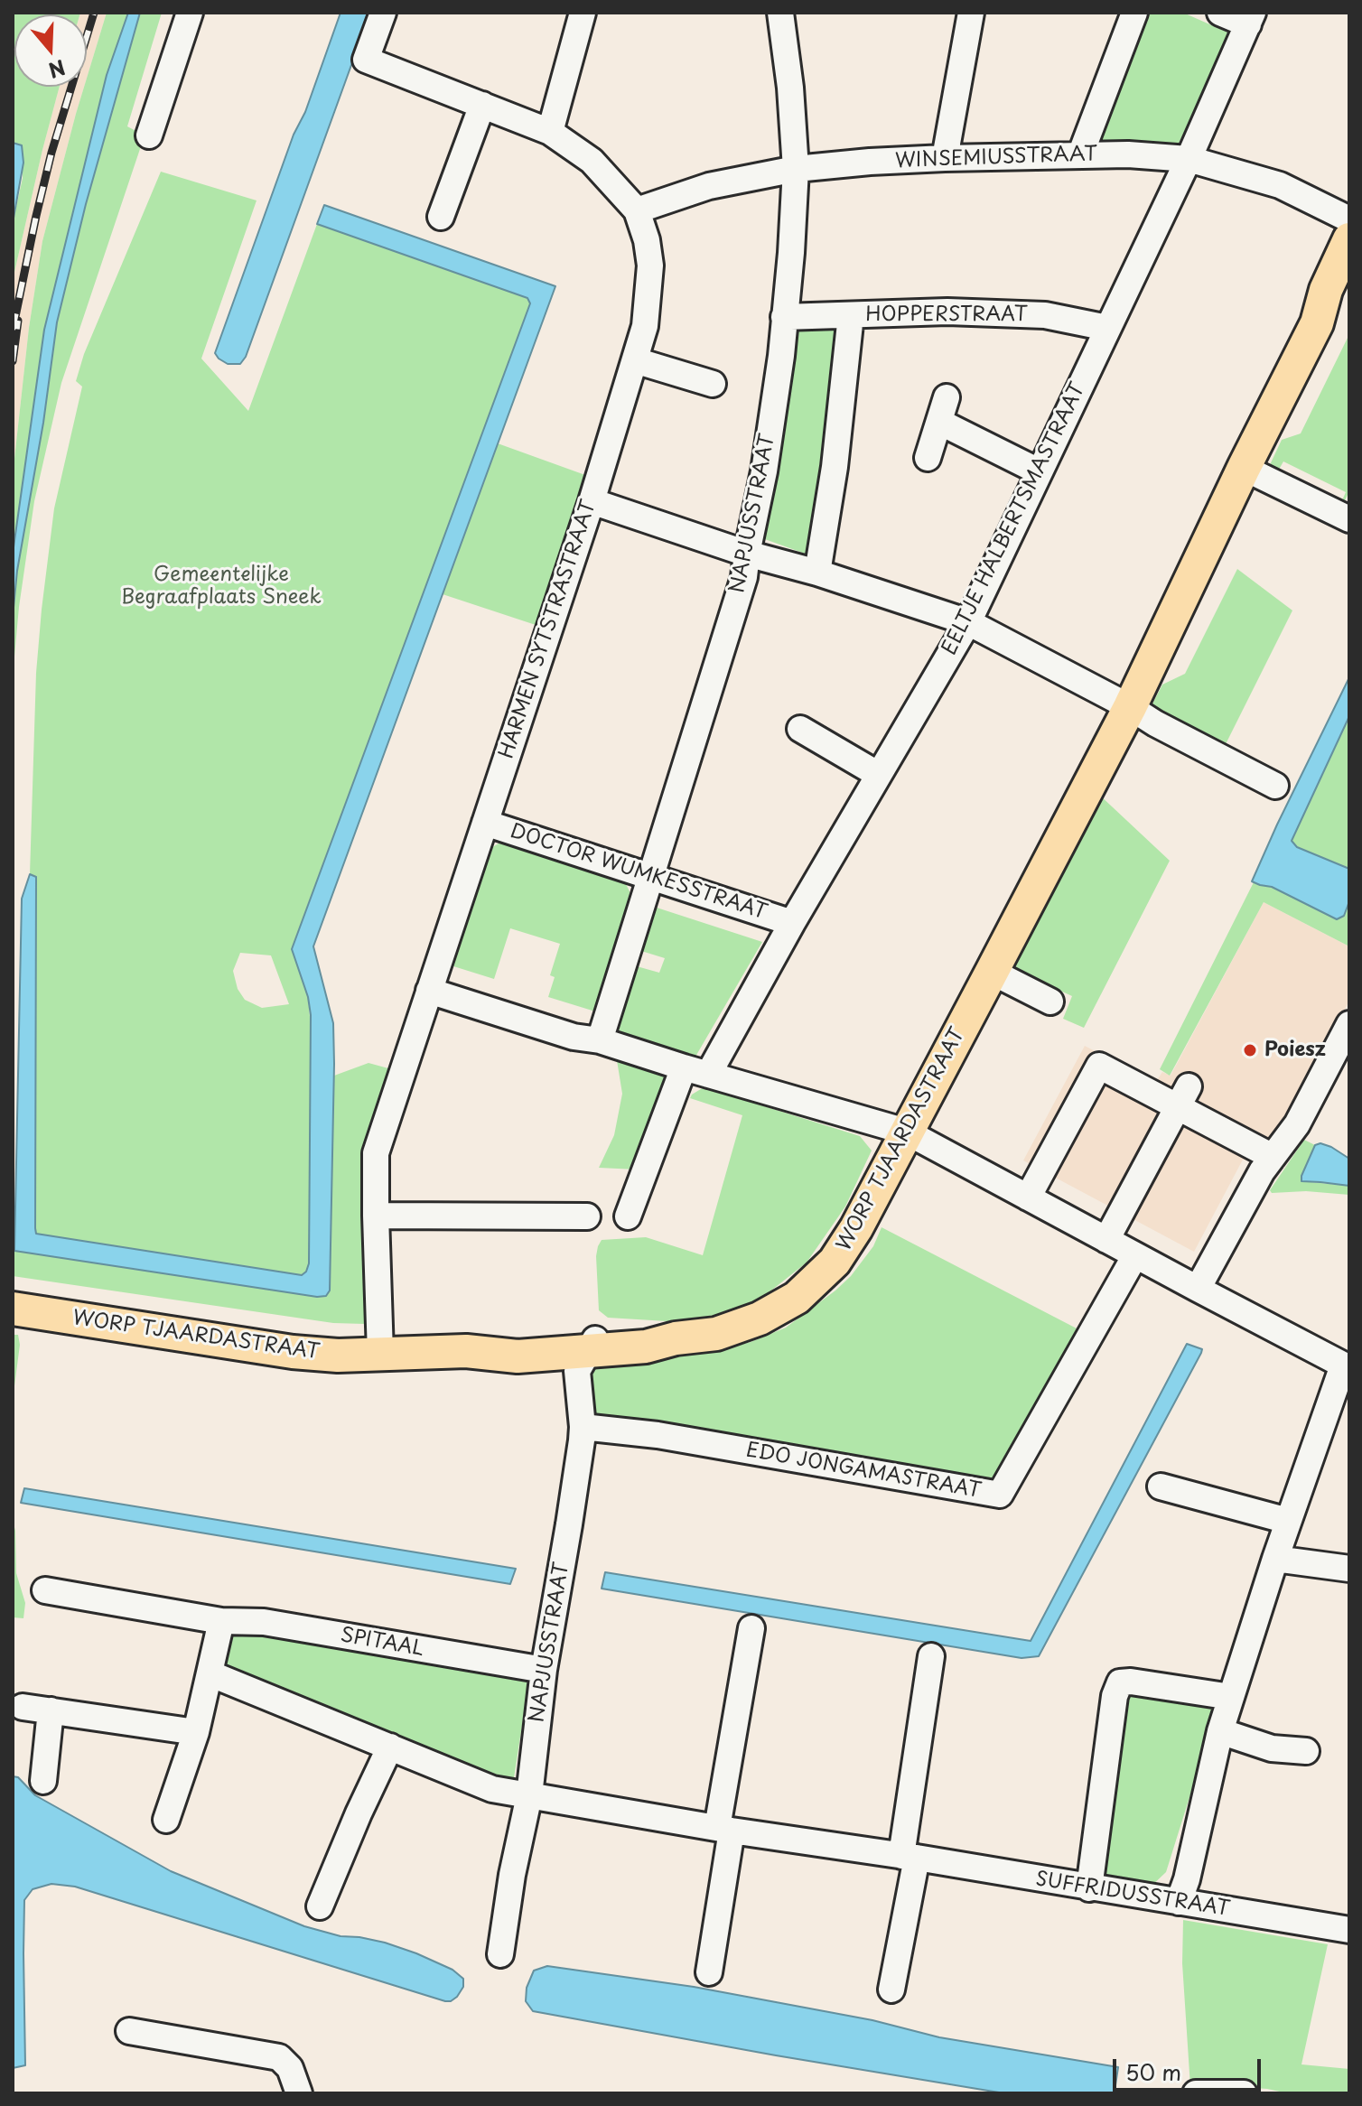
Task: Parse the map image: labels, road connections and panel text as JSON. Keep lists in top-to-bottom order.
{
  "streets": {
    "main road": ["WORP TJAARDASTRAAT"],
    "street": [
      "WINSEMIUSSTRAAT",
      "HOPPERSTRAAT",
      "NAPJUSSTRAAT",
      "EELTJE HALBERTSMASTRAAT",
      "HARMEN SYTSTRASTRAAT",
      "DOCTOR WUMKESSTRAAT",
      "EDO JONGAMASTRAAT",
      "SPITAAL",
      "SUFFRIDUSSTRAAT"
    ]
  },
  "crossings": [
    ["WINSEMIUSSTRAAT", "NAPJUSSTRAAT"],
    ["WINSEMIUSSTRAAT", "EELTJE HALBERTSMASTRAAT"],
    ["WINSEMIUSSTRAAT", "HARMEN SYTSTRASTRAAT"],
    ["HOPPERSTRAAT", "NAPJUSSTRAAT"],
    ["HOPPERSTRAAT", "EELTJE HALBERTSMASTRAAT"],
    ["NAPJUSSTRAAT", "DOCTOR WUMKESSTRAAT"],
    ["NAPJUSSTRAAT", "WORP TJAARDASTRAAT"],
    ["NAPJUSSTRAAT", "EDO JONGAMASTRAAT"],
    ["NAPJUSSTRAAT", "SPITAAL"],
    ["NAPJUSSTRAAT", "SUFFRIDUSSTRAAT"],
    ["EELTJE HALBERTSMASTRAAT", "DOCTOR WUMKESSTRAAT"],
    ["HARMEN SYTSTRASTRAAT", "DOCTOR WUMKESSTRAAT"],
    ["HARMEN SYTSTRASTRAAT", "WORP TJAARDASTRAAT"]
  ],
  "parks": ["Gemeentelijke Begraafplaats Sneek"],
  "places": ["Poiesz"],
  "scale_bar": "50 m",
  "north": "bottom"
}
